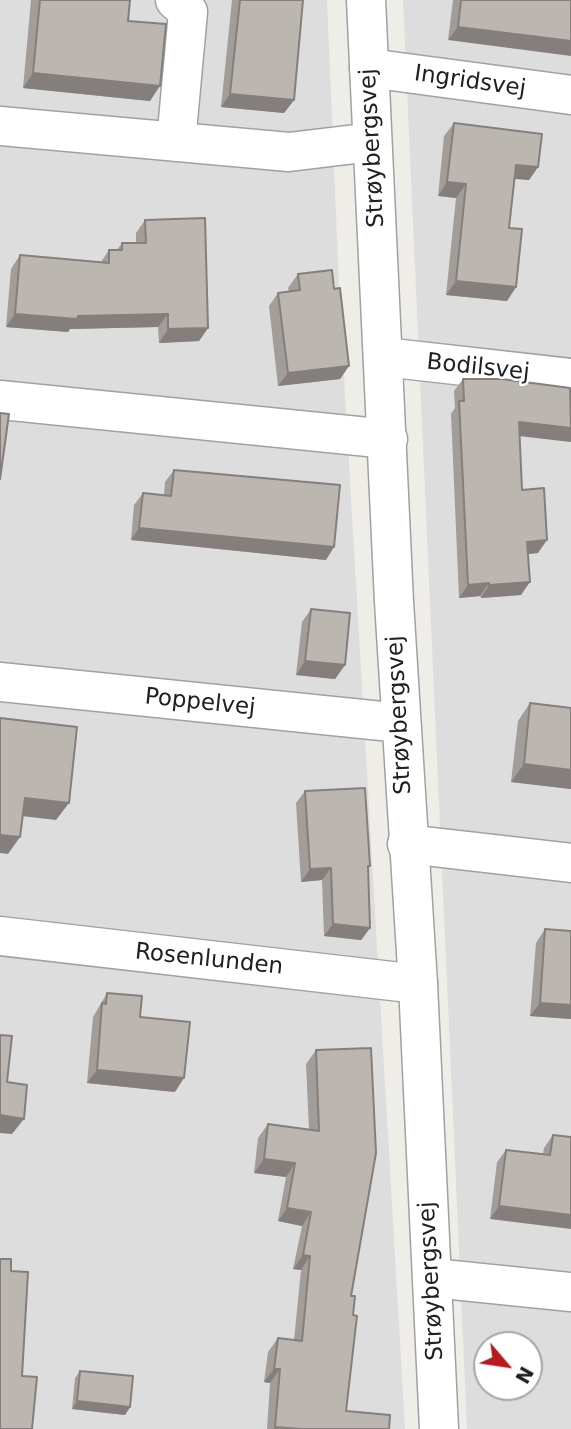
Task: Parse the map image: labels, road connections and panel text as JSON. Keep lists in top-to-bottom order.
{
  "streets": {
    "street": [
      "Ingridsvej",
      "Strøybergsvej",
      "Bodilsvej",
      "Poppelvej",
      "Rosenlunden"
    ]
  },
  "crossings": [
    ["Ingridsvej", "Strøybergsvej"],
    ["Strøybergsvej", "Bodilsvej"],
    ["Strøybergsvej", "Poppelvej"],
    ["Strøybergsvej", "Rosenlunden"]
  ],
  "north": "bottom right"
}
